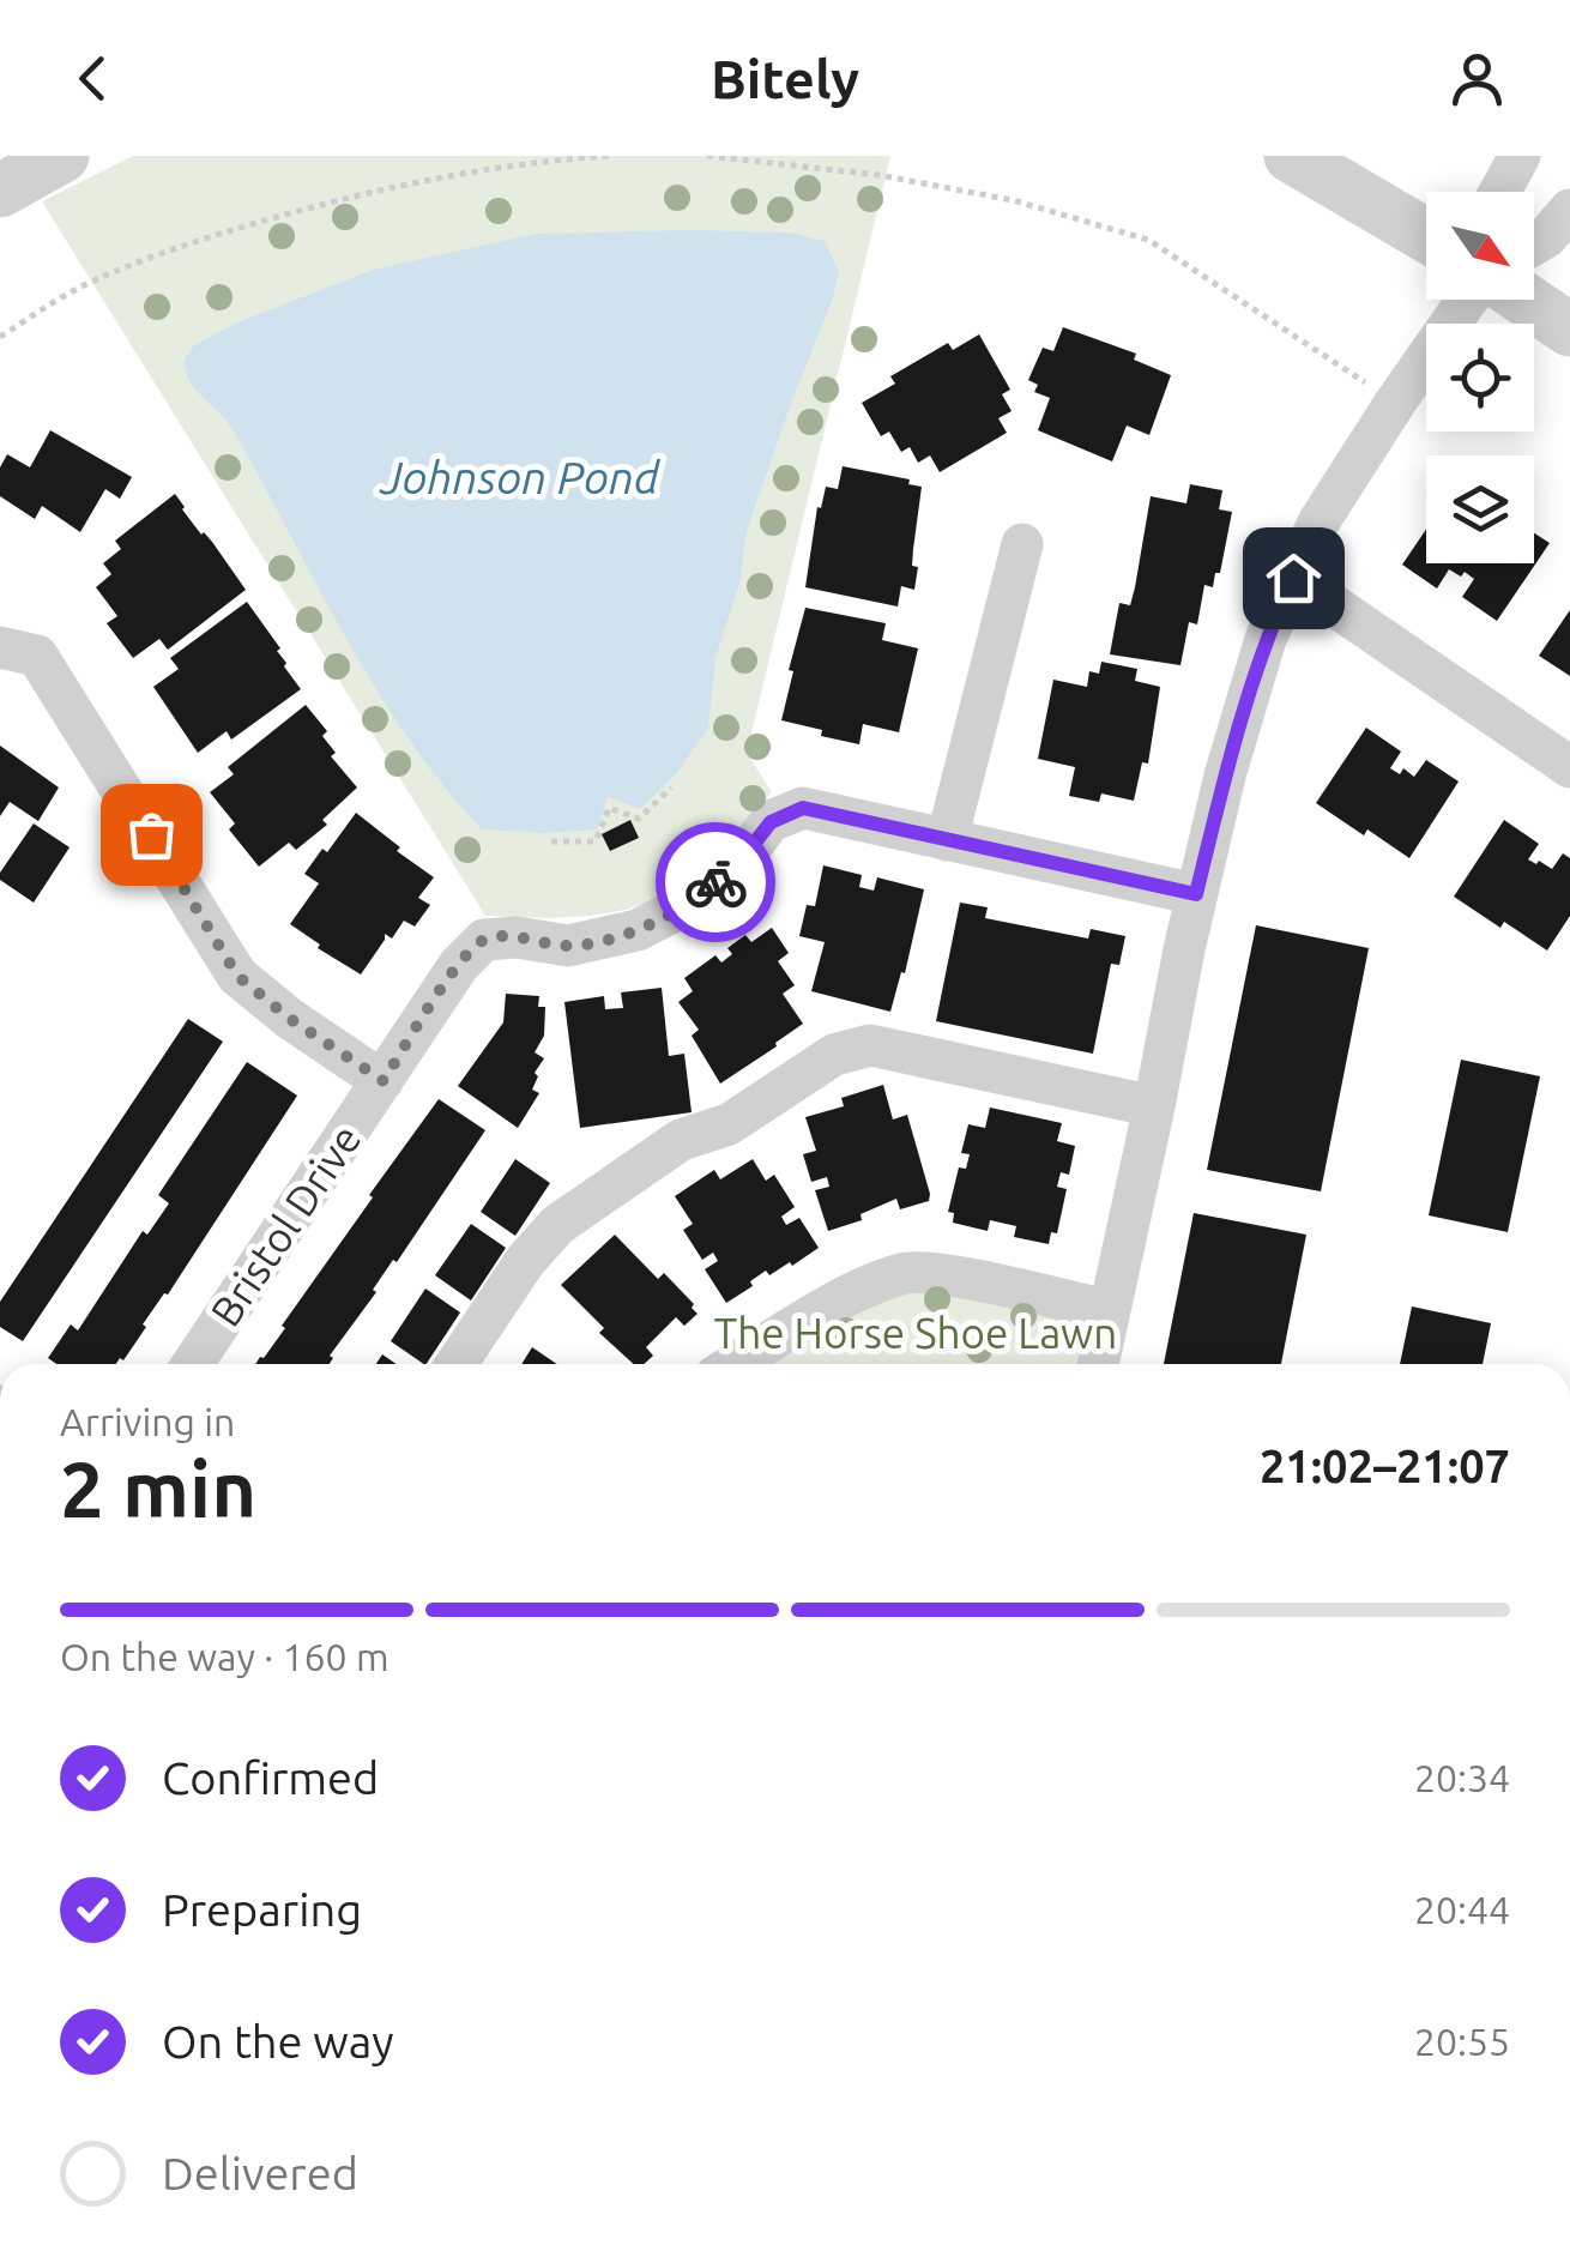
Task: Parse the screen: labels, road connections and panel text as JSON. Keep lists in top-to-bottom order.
{
  "streets": {
    "street": ["Bristol Drive"]
  },
  "water": ["Johnson Pond"],
  "parks": ["The Horse Shoe Lawn"],
  "north": "bottom right",
  "page": {
    "header": "Bitely",
    "heading": ["2 min", "Arriving in", "21:02–21:07"],
    "bar": "On the way · 160 m",
    "list": [
      ["Confirmed", "20:34"],
      ["Preparing", "20:44"],
      ["On the way", "20:55"],
      "Delivered"
    ]
  }
}
